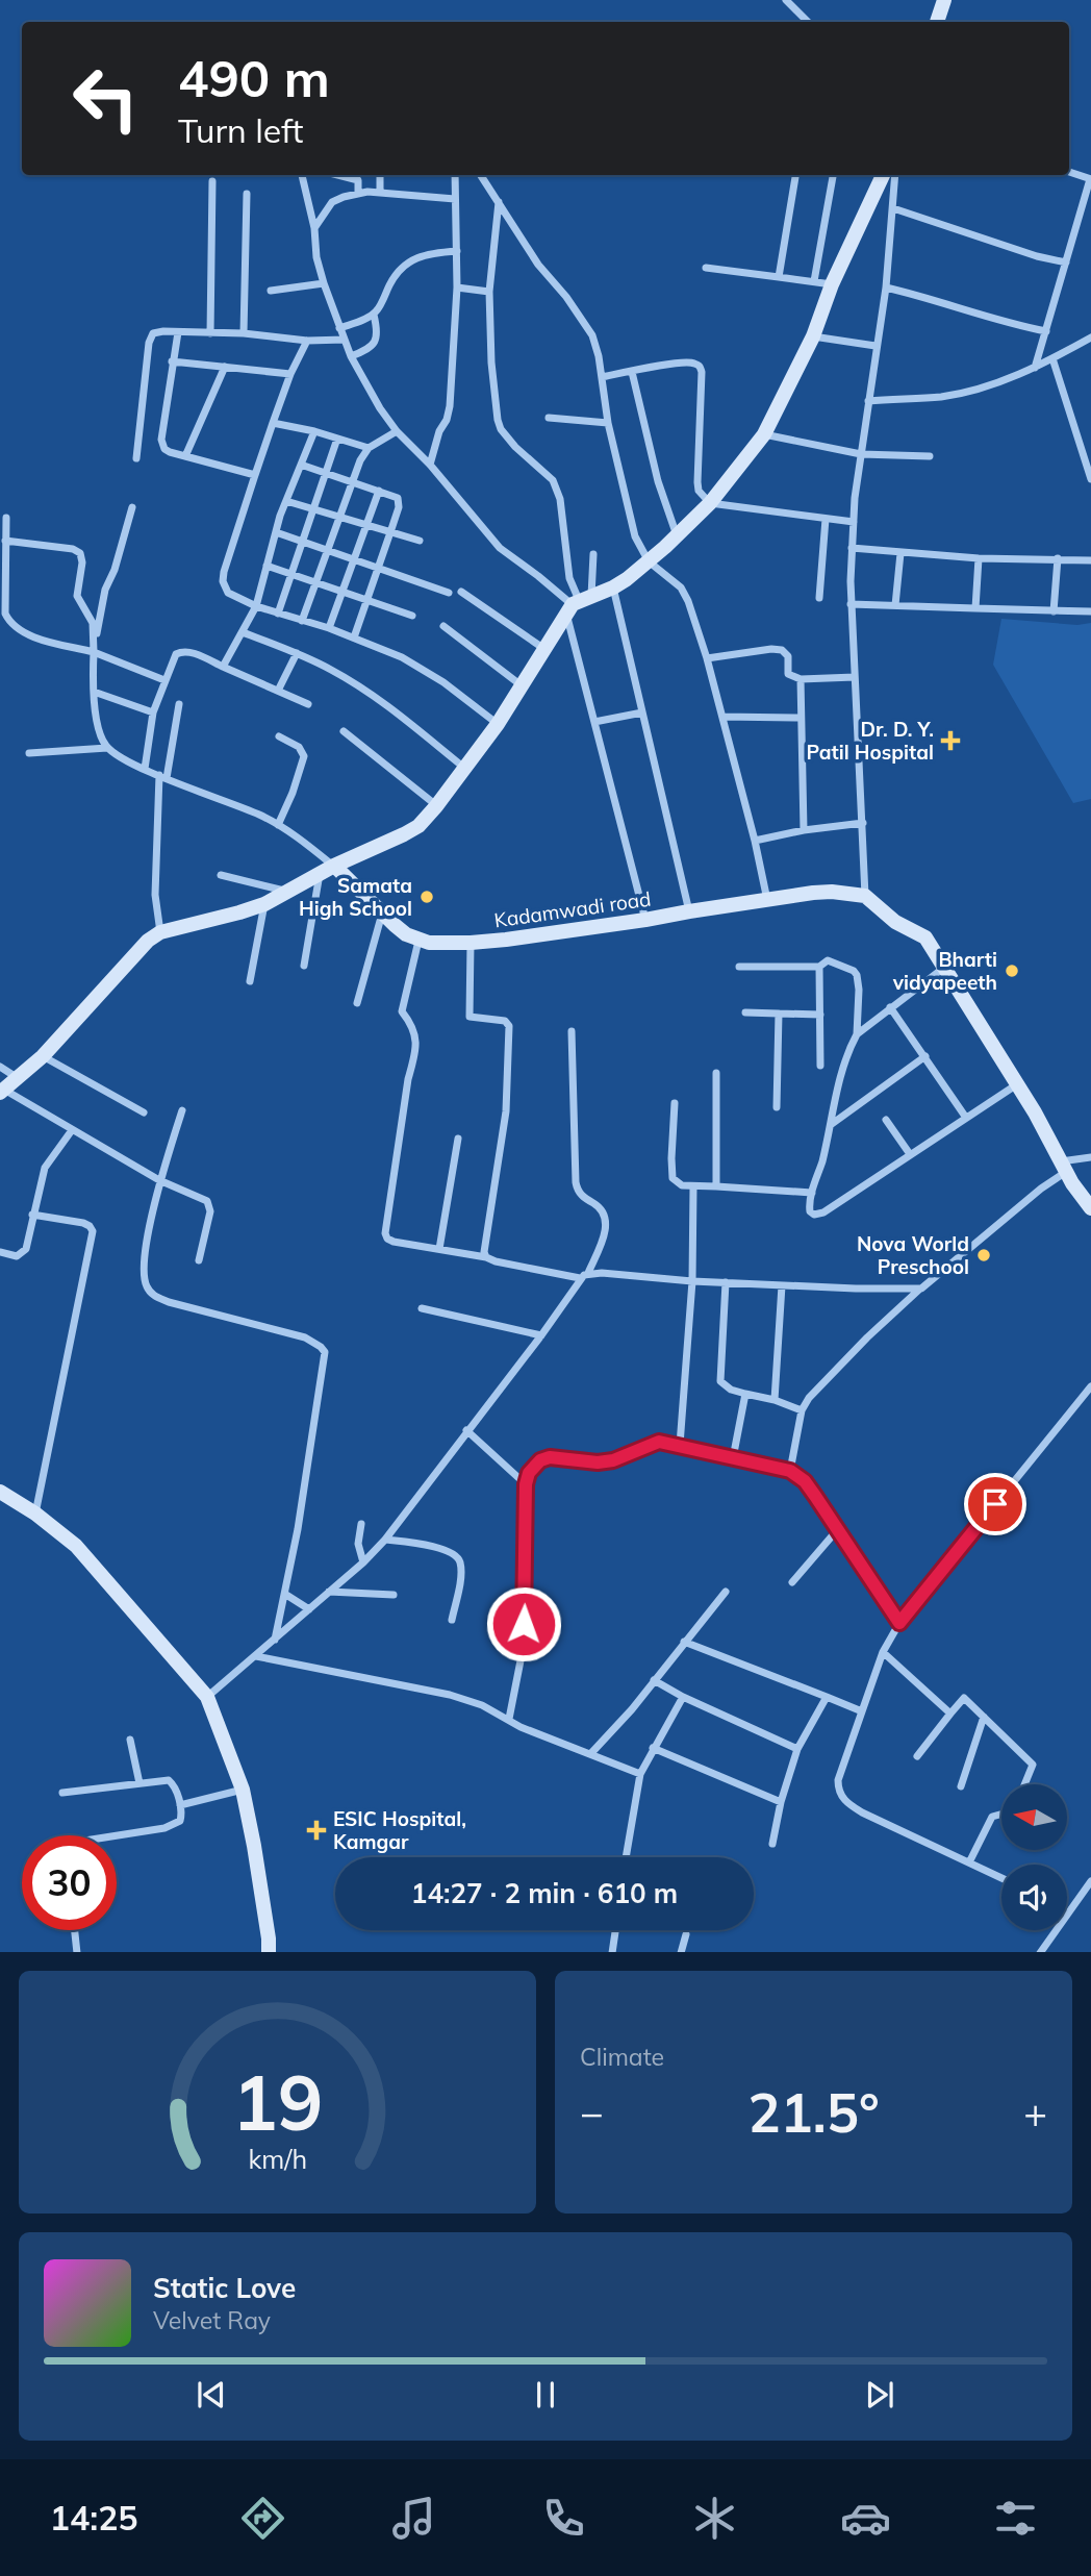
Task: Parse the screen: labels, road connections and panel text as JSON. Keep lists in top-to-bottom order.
{
  "streets": {
    "street": ["Kadamwadi road"]
  },
  "places": {
    "health": ["Dr. D. Y. Patil Hospital", "ESIC Hospital, Kamgar"],
    "other": ["Samata High School", "Bharti vidyapeeth", "Nova World Preschool"]
  },
  "north": "left",
  "page": {
    "turn": ["490 m", "Turn left"],
    "limit": "30",
    "trip": "14:27 · 2 min · 610 m",
    "tile": "Climate",
    "heat": ["−", "21.5°", "+"],
    "song": ["Static Love", "Velvet Ray"],
    "tabs": "14:25",
    "gauge": ["19", "km/h"]
  }
}
